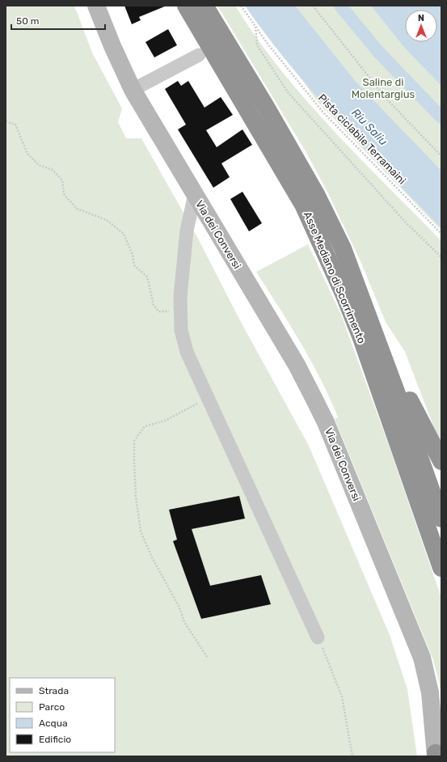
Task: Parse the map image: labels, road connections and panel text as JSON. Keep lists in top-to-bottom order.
{
  "streets": {
    "highway": ["Asse Mediano di Scorrimento"],
    "street": ["Via dei Conversi"],
    "path": ["Pista ciclabile Terramaini"]
  },
  "water": ["Riu Saliu"],
  "parks": ["Saline di Molentargius"],
  "legend": [
    "Strada",
    "Parco",
    "Acqua",
    "Edificio"
  ],
  "scale_bar": "50 m",
  "north": "top"
}
